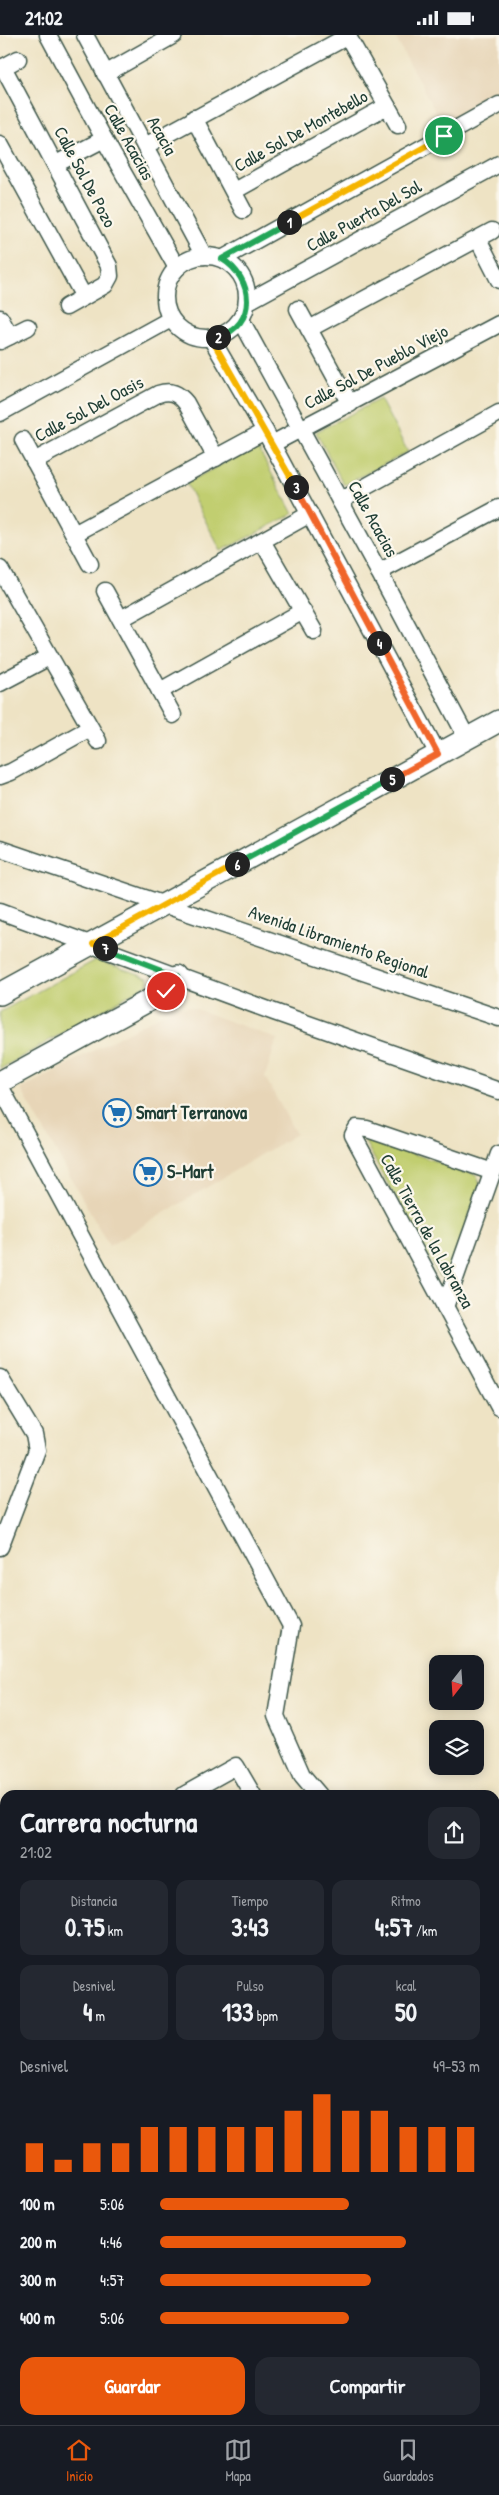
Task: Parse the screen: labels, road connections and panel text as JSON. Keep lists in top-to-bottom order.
{
  "streets": {
    "street": [
      "Calle Sol De Montebello",
      "Acacia",
      "Calle Acacias",
      "Calle Sol De Pozo",
      "Calle Puerta Del Sol",
      "Calle Sol De Pueblo Viejo",
      "Calle Sol Del Oasis",
      "Avenida Libramiento Regional",
      "Calle Tierra de la Labranza"
    ]
  },
  "crossings": [
    ["Calle Sol De Montebello", "Acacia"],
    ["Acacia", "Calle Acacias"],
    ["Acacia", "Calle Puerta Del Sol"],
    ["Calle Acacias", "Calle Puerta Del Sol"],
    ["Calle Acacias", "Calle Sol De Pueblo Viejo"]
  ],
  "places": {
    "supermarket": ["Smart Terranova", "S-Mart"]
  },
  "north": "bottom",
  "page": {
    "status": "21:02",
    "pins": [
      "1",
      "2",
      "3",
      "4",
      "5",
      "6",
      "7"
    ],
    "heading": ["Carrera nocturna", "21:02"],
    "stats": [
      ["Distancia", "0.75 km"],
      ["Tiempo", "3:43"],
      ["Ritmo", "4:57 /km"],
      ["Desnivel", "4 m"],
      ["Pulso", "133 bpm"],
      ["kcal", "50"]
    ],
    "chart": ["Desnivel", "49–53 m"],
    "list": [
      {
        "name": "100 m",
        "note": "5:06"
      },
      {
        "name": "200 m",
        "note": "4:46"
      },
      {
        "name": "300 m",
        "note": "4:57"
      },
      {
        "name": "400 m",
        "note": "5:06"
      }
    ],
    "buttons": ["Guardar", "Compartir"],
    "tabs": ["Inicio", "Mapa", "Guardados"]
  }
}
